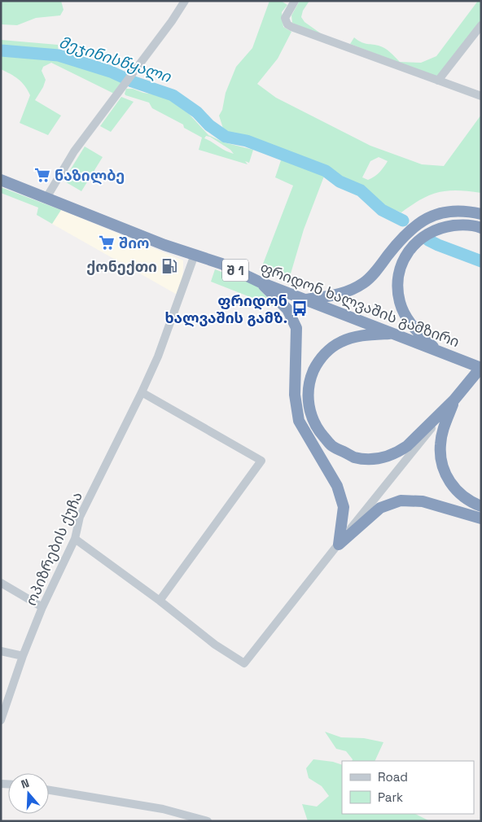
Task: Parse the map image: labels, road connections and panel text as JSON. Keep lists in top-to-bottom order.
{
  "streets": {
    "highway": ["შ 1", "ფრიდონ ხალვაშის გამზირი"],
    "street": ["ოპიზრების ქუჩა"]
  },
  "crossings": [
    ["ფრიდონ ხალვაშის გამზირი", "ოპიზრების ქუჩა"]
  ],
  "water": ["მეჯინისწყალი"],
  "places": {
    "supermarket": ["ნაზილბე", "შიო"],
    "fuel station": ["ქონექთი"],
    "bus stop": ["ფრიდონ ხალვაშის გამზ."]
  },
  "legend": ["Road", "Park"],
  "north": "top"
}
